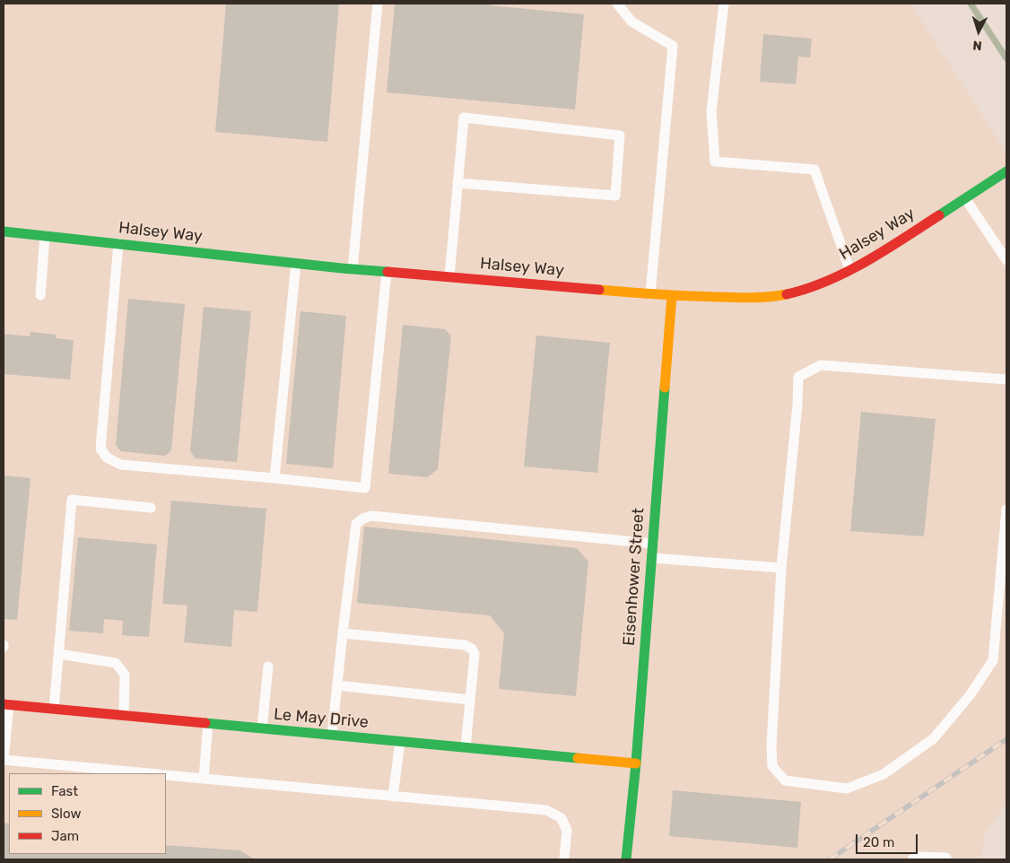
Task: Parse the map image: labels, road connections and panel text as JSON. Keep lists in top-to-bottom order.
{
  "streets": {
    "street": ["Halsey Way", "Eisenhower Street", "Le May Drive"]
  },
  "crossings": [
    ["Halsey Way", "Eisenhower Street"],
    ["Eisenhower Street", "Le May Drive"]
  ],
  "legend": ["Fast", "Slow", "Jam"],
  "scale_bar": "20 m",
  "north": "bottom"
}
